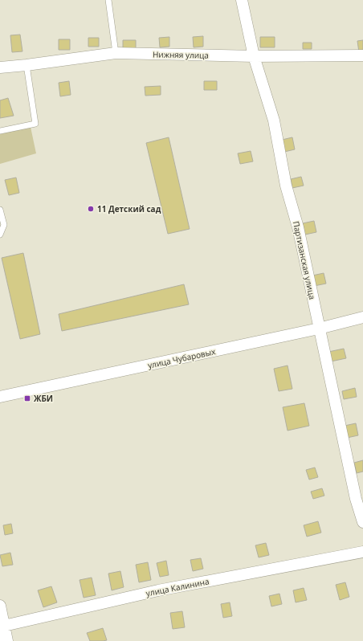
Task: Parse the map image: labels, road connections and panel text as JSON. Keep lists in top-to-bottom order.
{
  "streets": {
    "street": [
      "Нижняя улица",
      "Партизанская улица",
      "улица Чубаровых",
      "улица Калинина"
    ]
  },
  "crossings": [
    ["Нижняя улица", "Партизанская улица"],
    ["Партизанская улица", "улица Чубаровых"]
  ],
  "places": {
    "other": ["11 Детский сад"],
    "transit": ["ЖБИ"]
  }
}
